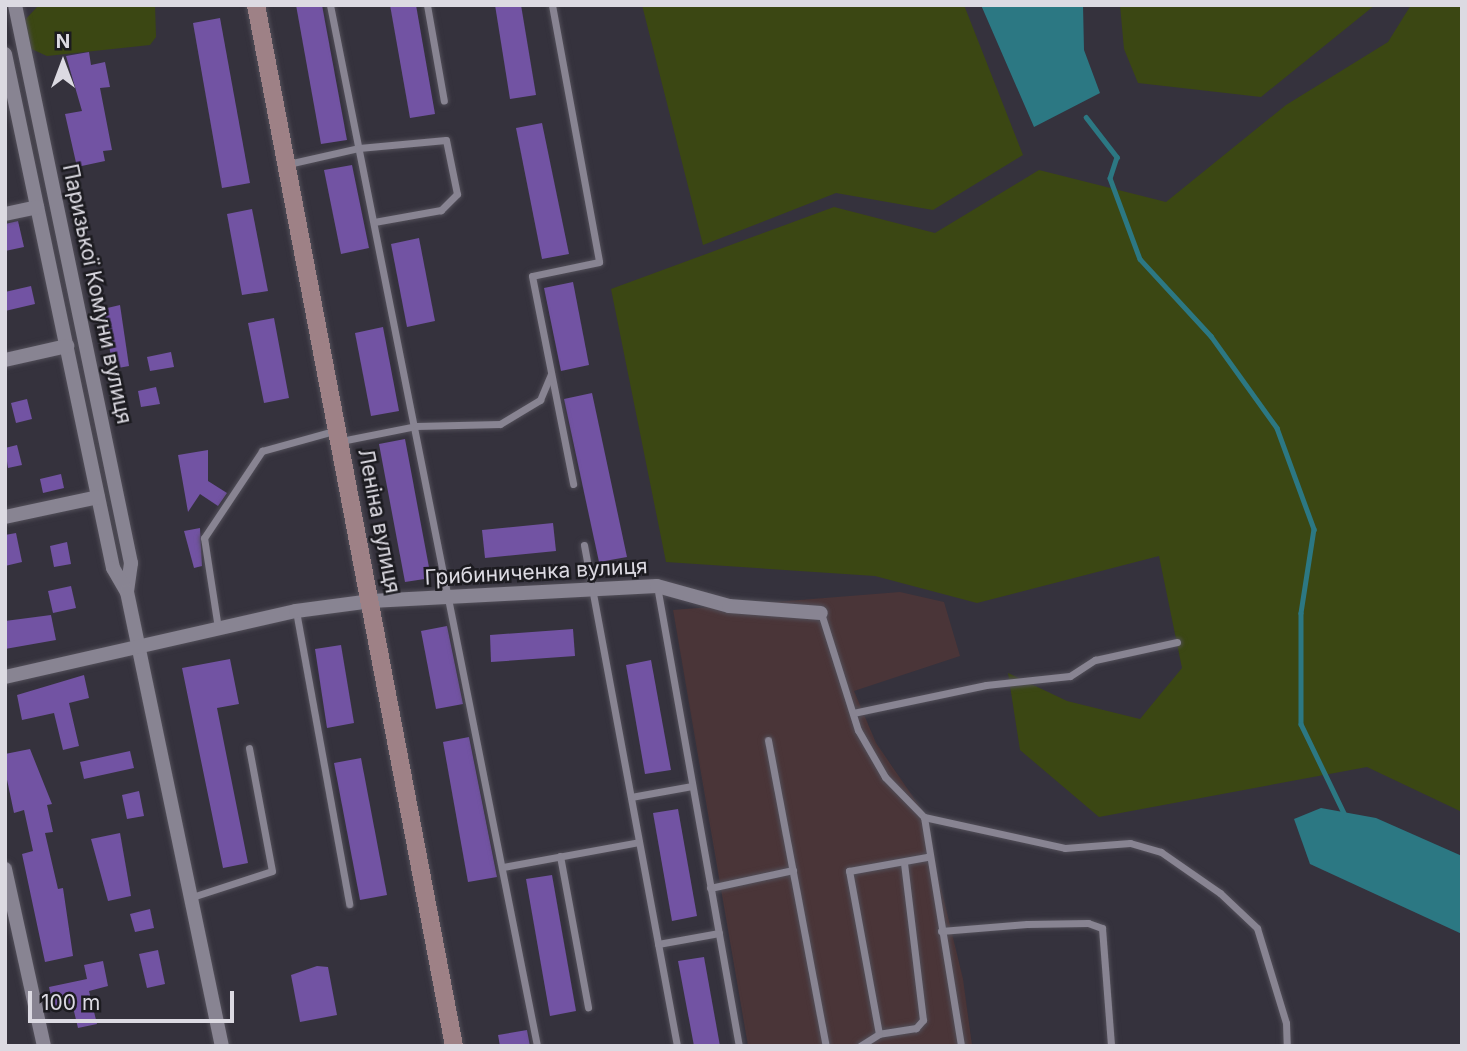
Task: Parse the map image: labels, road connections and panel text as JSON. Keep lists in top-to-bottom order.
{
  "streets": {
    "main road": ["Леніна вулиця"],
    "street": ["Паризької Комуни вулиця", "Грибиниченка вулиця"]
  },
  "crossings": [
    ["Паризької Комуни вулиця", "Грибиниченка вулиця"],
    ["Леніна вулиця", "Грибиниченка вулиця"]
  ],
  "scale_bar": "100 m",
  "north": "top"
}
